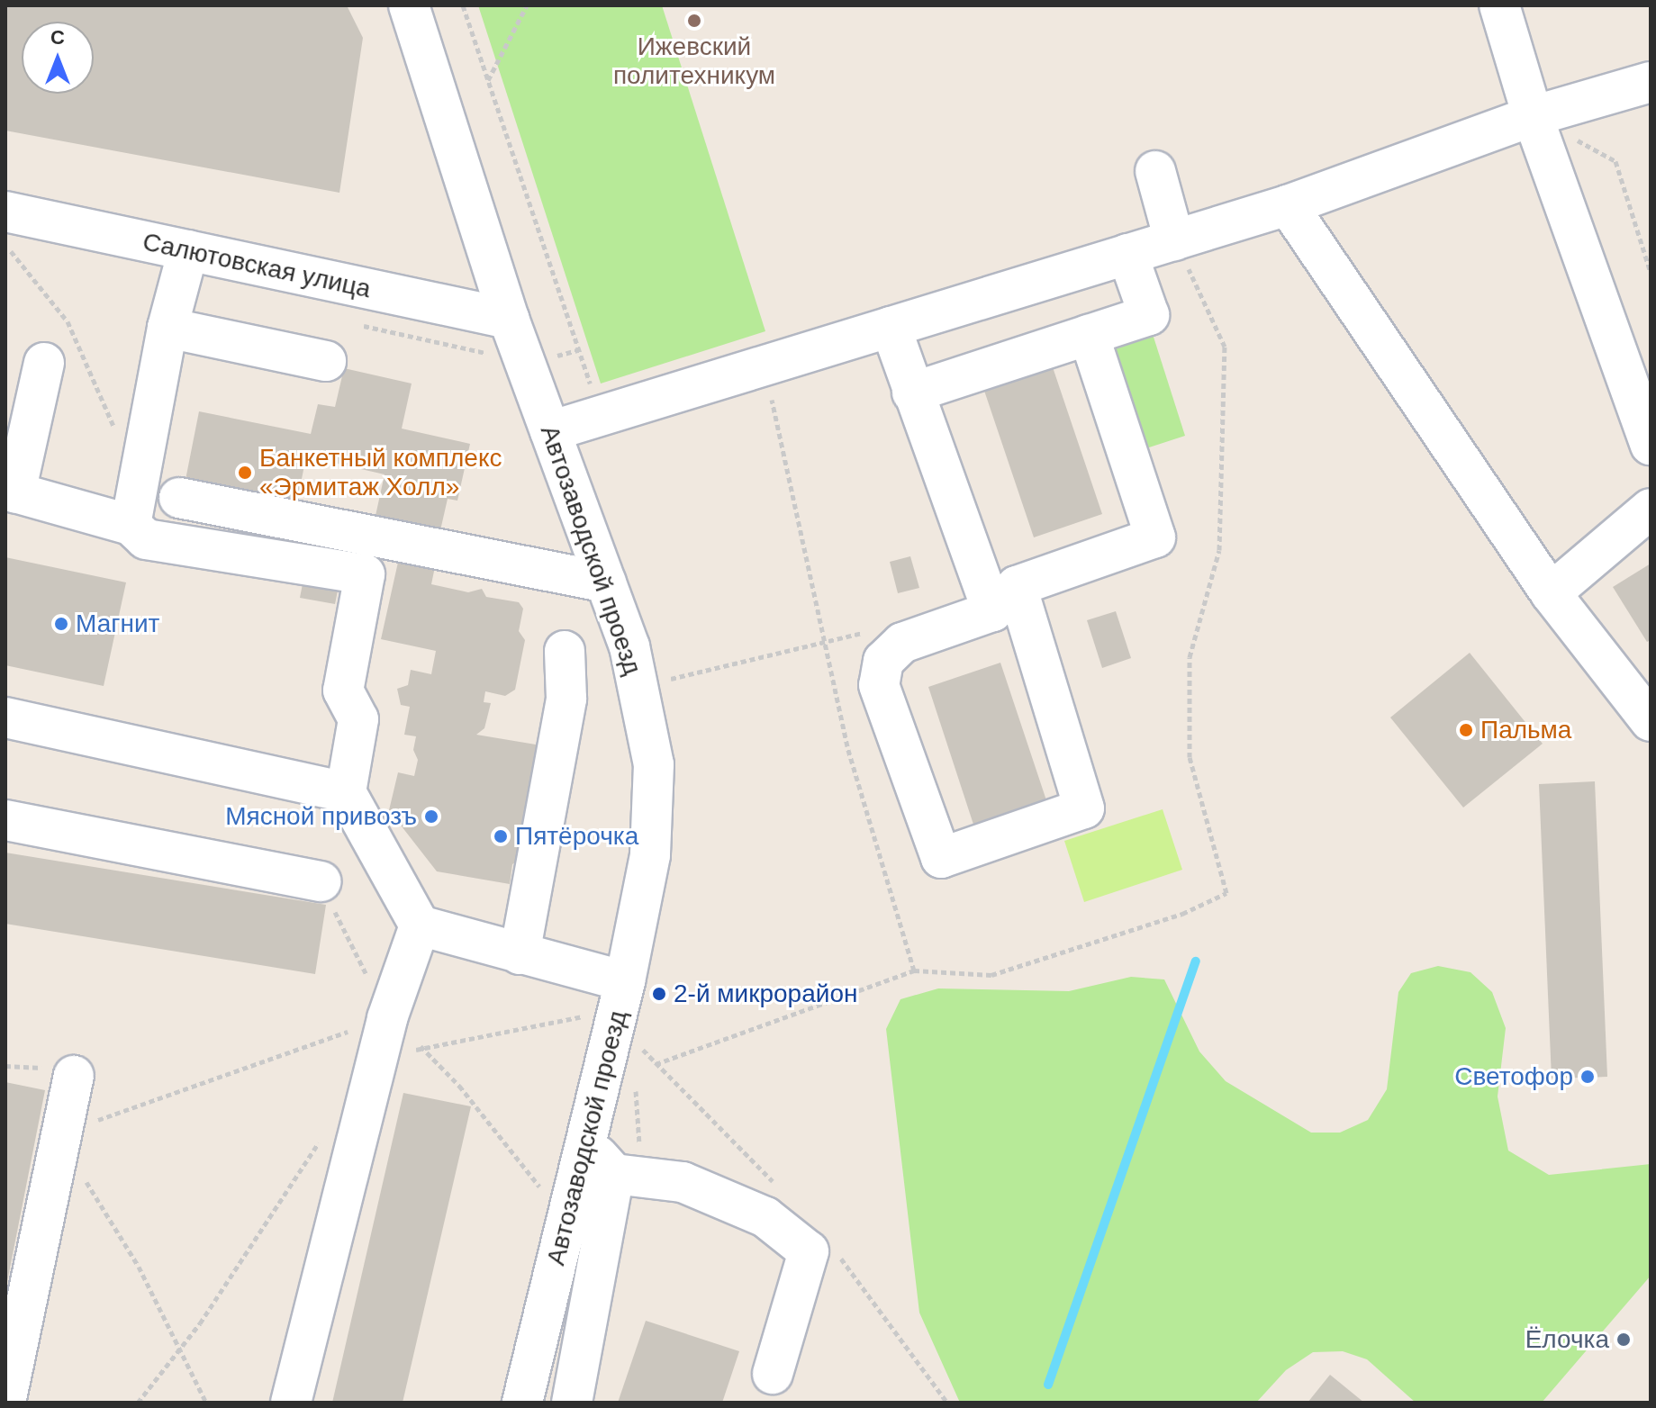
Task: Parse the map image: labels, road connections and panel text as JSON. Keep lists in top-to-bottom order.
{
  "streets": {
    "street": ["Салютовская улица", "Автозаводской проезд"]
  },
  "crossings": [
    ["Салютовская улица", "Автозаводской проезд"]
  ],
  "places": [
    "Ижевский политехникум",
    "Банкетный комплекс «Эрмитаж Холл»",
    "Магнит",
    "Пальма",
    "Мясной привозъ",
    "Пятёрочка",
    "2-й микрорайон",
    "Светофор",
    "Ёлочка"
  ],
  "north": "top"
}
